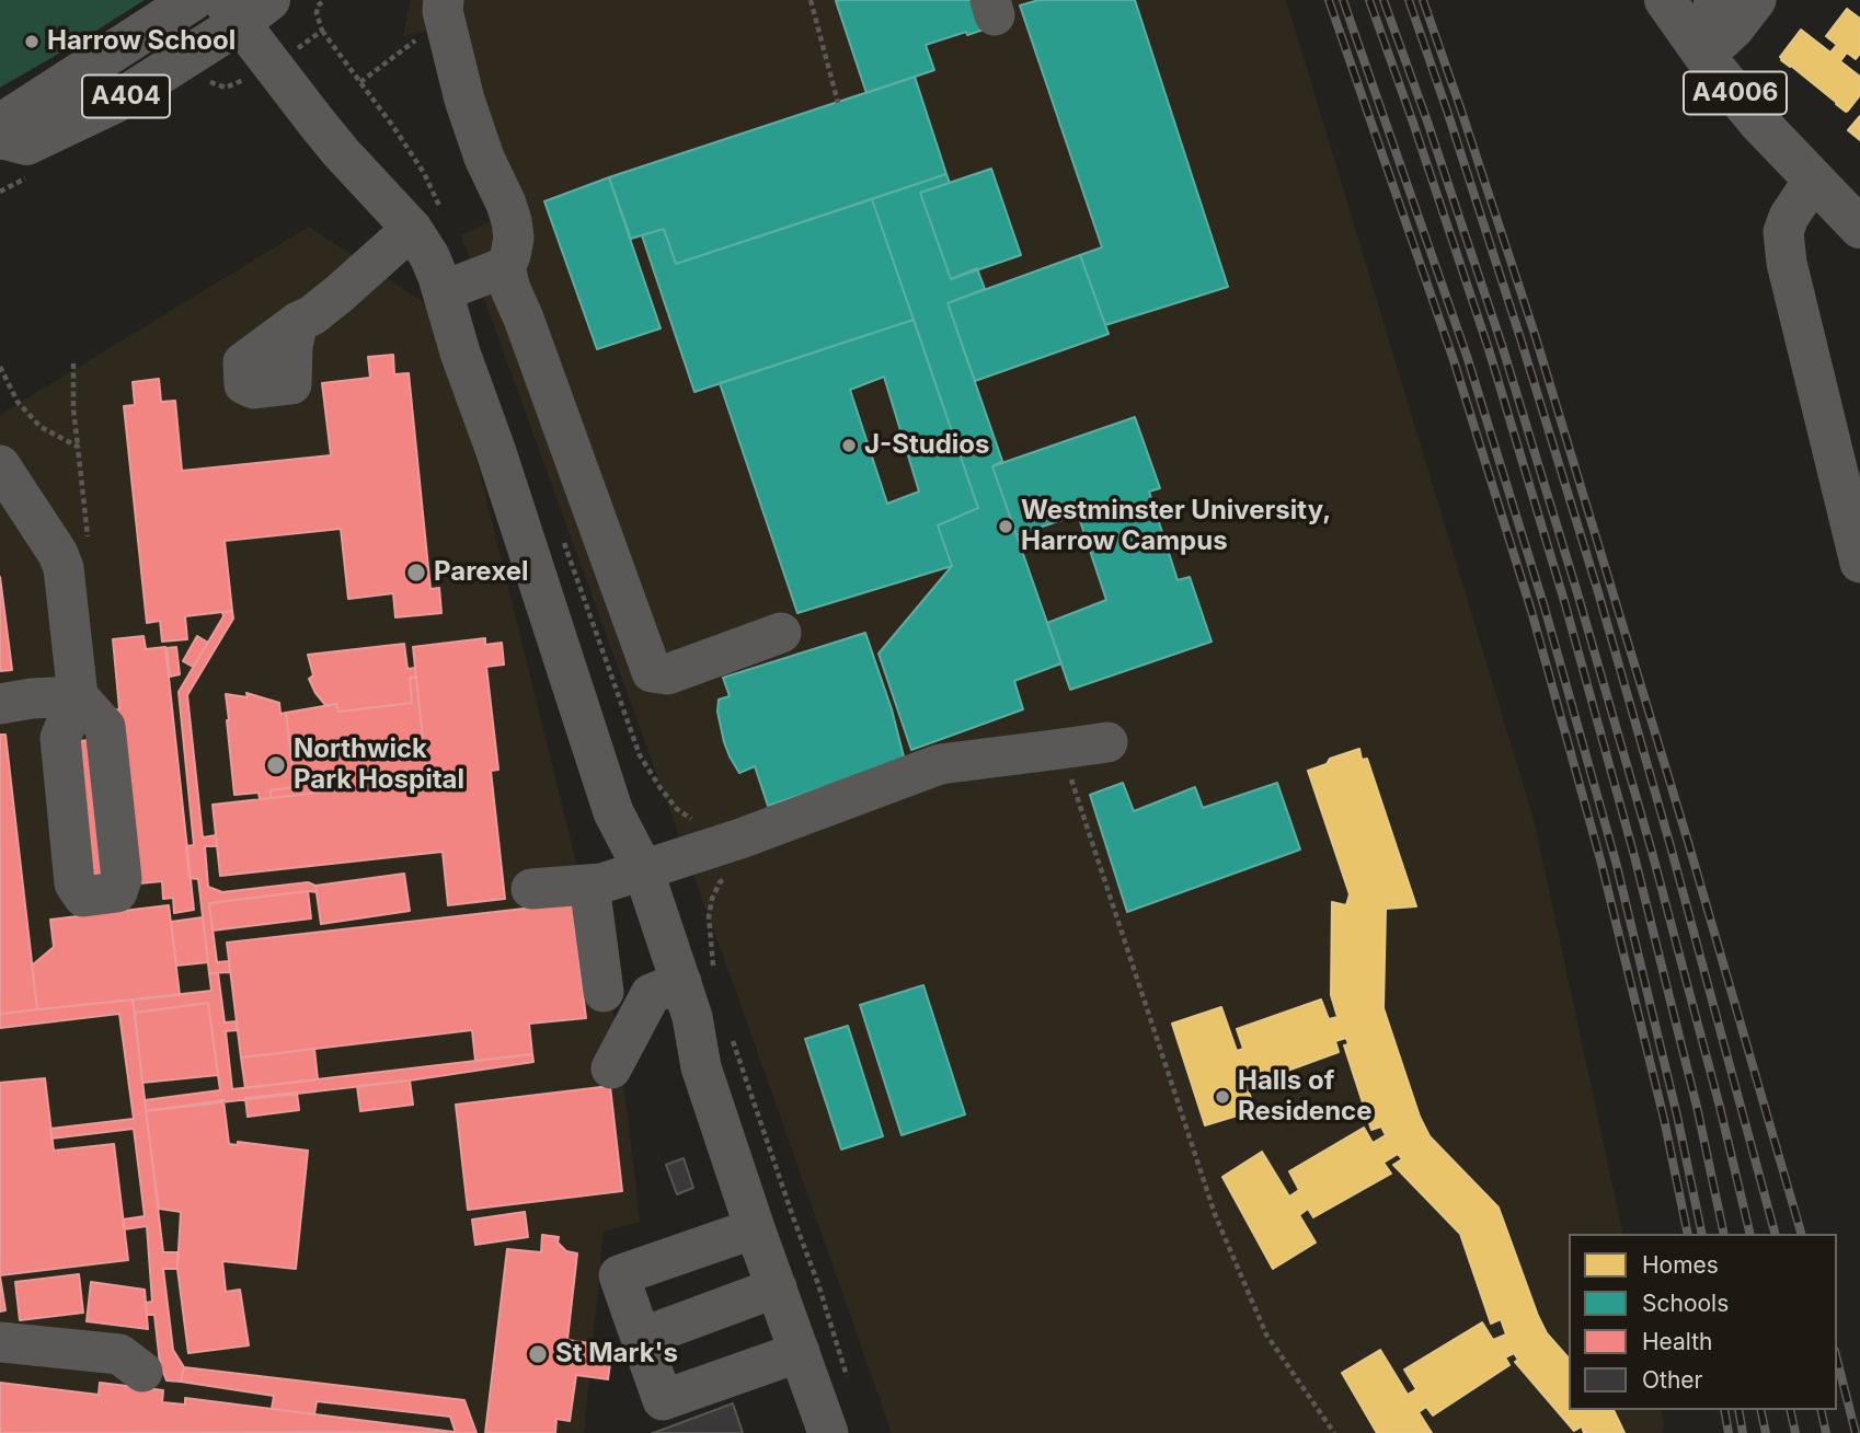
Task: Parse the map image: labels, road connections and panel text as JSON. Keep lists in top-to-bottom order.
{
  "streets": {
    "main road": ["A4006", "A404"]
  },
  "places": [
    "Harrow School",
    "J-Studios",
    "Westminster University, Harrow Campus",
    "Parexel",
    "Northwick Park Hospital",
    "Halls of Residence",
    "St Mark's"
  ],
  "legend": [
    "Homes",
    "Schools",
    "Health",
    "Other"
  ]
}
